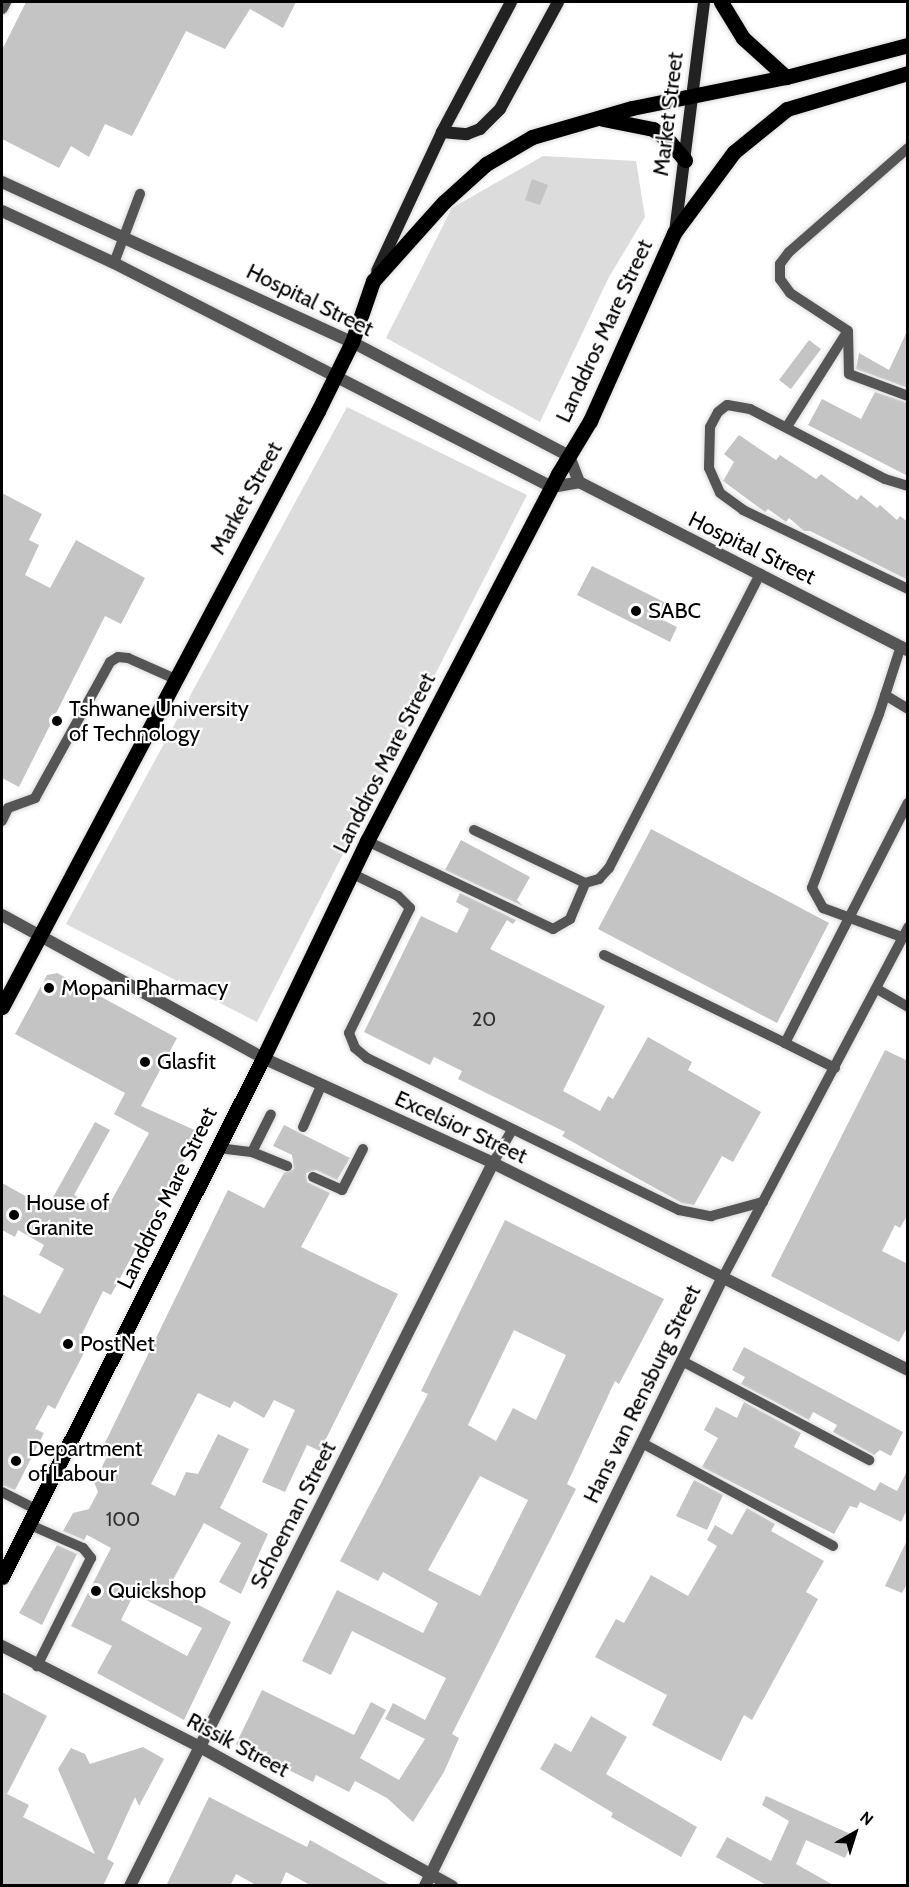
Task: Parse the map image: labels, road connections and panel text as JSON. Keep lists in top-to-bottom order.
{
  "streets": {
    "main road": ["Market Street", "Landdros Mare Street"],
    "street": [
      "Hospital Street",
      "Excelsior Street",
      "Hans van Rensburg Street",
      "Schoeman Street",
      "Rissik Street"
    ]
  },
  "crossings": [
    ["Market Street", "Hospital Street"],
    ["Market Street", "Landdros Mare Street"],
    ["Market Street", "Excelsior Street"],
    ["Hospital Street", "Landdros Mare Street"],
    ["Landdros Mare Street", "Excelsior Street"],
    ["Excelsior Street", "Hans van Rensburg Street"],
    ["Excelsior Street", "Schoeman Street"],
    ["Hans van Rensburg Street", "Rissik Street"],
    ["Schoeman Street", "Rissik Street"]
  ],
  "places": [
    "SABC",
    "Tshwane University of Technology",
    "Mopani Pharmacy",
    "Glasfit",
    "House of Granite",
    "PostNet",
    "Department of Labour",
    "Quickshop"
  ],
  "house_numbers": ["20", "100"],
  "north": "top right"
}
